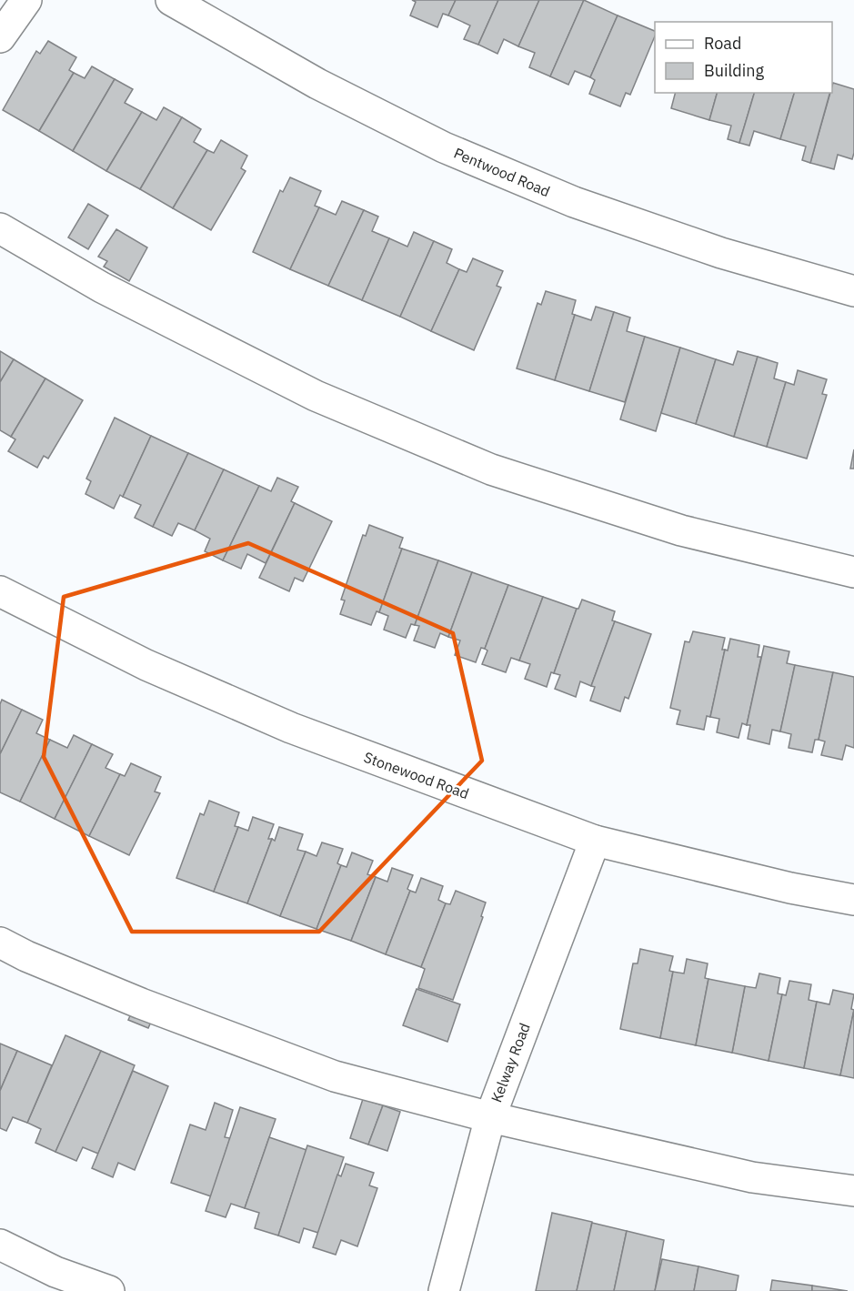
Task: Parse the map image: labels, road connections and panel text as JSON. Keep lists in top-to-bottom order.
{
  "streets": {
    "street": ["Pentwood Road", "Stonewood Road", "Kelway Road"]
  },
  "crossings": [
    ["Stonewood Road", "Kelway Road"]
  ],
  "legend": ["Road", "Building"]
}
